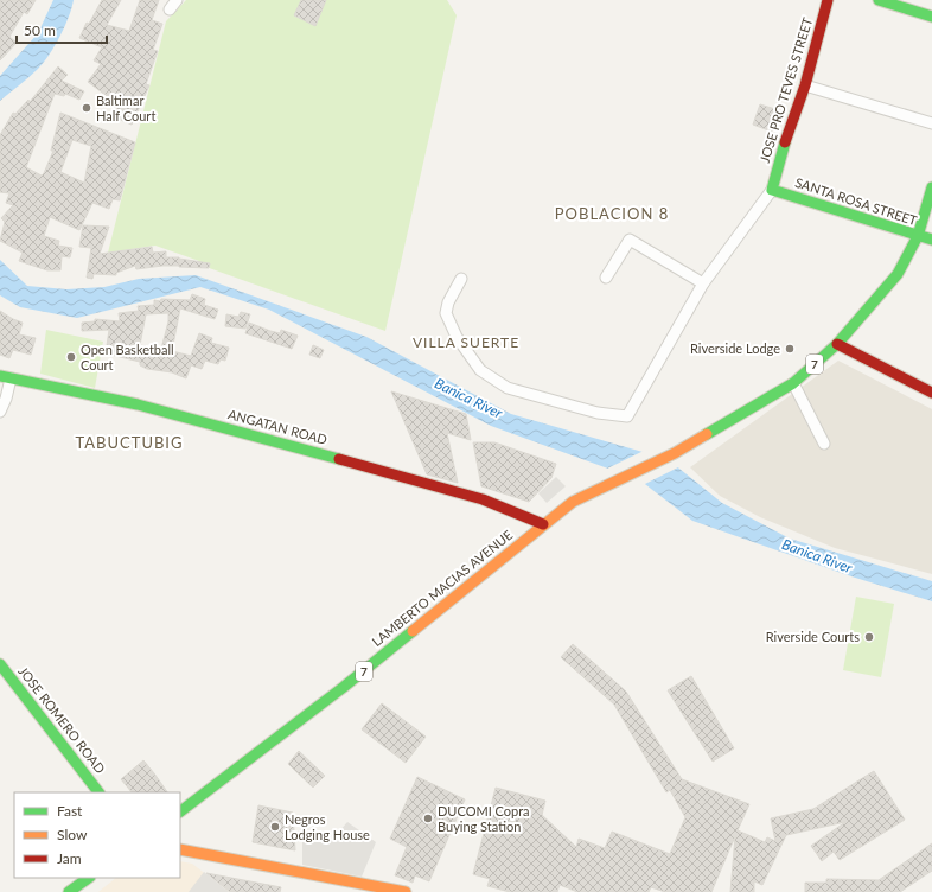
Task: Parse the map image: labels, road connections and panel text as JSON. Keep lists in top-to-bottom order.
{
  "streets": {
    "main road": [
      "JOSE PRO TEVES STREET",
      "SANTA ROSA STREET",
      "7",
      "ANGATAN ROAD",
      "LAMBERTO MACIAS AVENUE",
      "JOSE ROMERO ROAD"
    ]
  },
  "crossings": [
    ["JOSE PRO TEVES STREET", "SANTA ROSA STREET"],
    ["SANTA ROSA STREET", "7"],
    ["7", "ANGATAN ROAD"],
    ["7", "LAMBERTO MACIAS AVENUE"],
    ["ANGATAN ROAD", "LAMBERTO MACIAS AVENUE"]
  ],
  "districts": ["POBLACION 8", "VILLA SUERTE", "TABUCTUBIG"],
  "water": ["Banica River"],
  "places": [
    "Baltimar Half Court",
    "Riverside Lodge",
    "Open Basketball Court",
    "Riverside Courts",
    "DUCOMI Copra Buying Station",
    "Negros Lodging House"
  ],
  "legend": ["Fast", "Slow", "Jam"],
  "scale_bar": "50 m"
}
